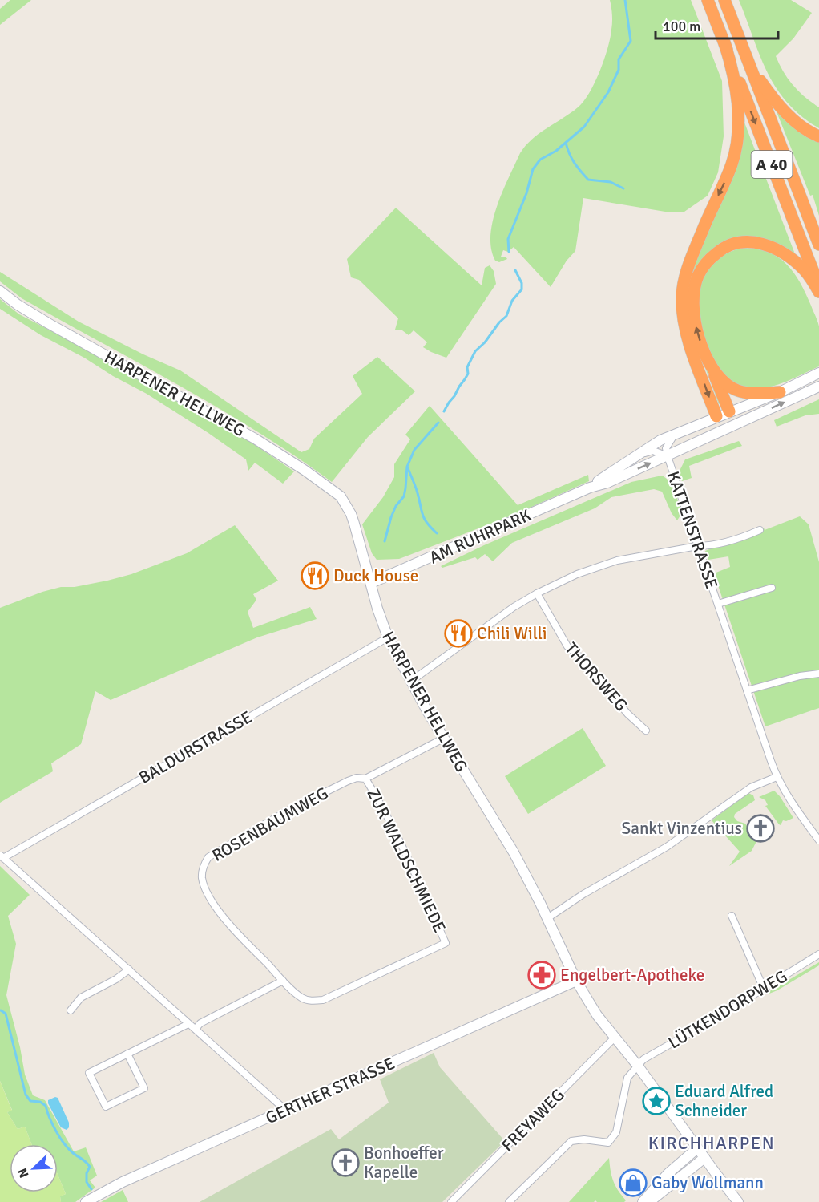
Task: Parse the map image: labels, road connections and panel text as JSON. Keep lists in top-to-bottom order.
{
  "streets": {
    "highway": ["A 40"],
    "main road": ["HARPENER HELLWEG", "AM RUHRPARK", "GERTHER STRASSE"],
    "street": [
      "KATTENSTRASSE",
      "THORSWEG",
      "BALDURSTRASSE",
      "ROSENBAUMWEG",
      "ZUR WALDSCHMIEDE",
      "LÜTKENDORPWEG",
      "FREYAWEG"
    ]
  },
  "crossings": [
    ["HARPENER HELLWEG", "AM RUHRPARK"],
    ["HARPENER HELLWEG", "BALDURSTRASSE"],
    ["HARPENER HELLWEG", "ROSENBAUMWEG"],
    ["HARPENER HELLWEG", "LÜTKENDORPWEG"],
    ["HARPENER HELLWEG", "GERTHER STRASSE"],
    ["HARPENER HELLWEG", "FREYAWEG"],
    ["KATTENSTRASSE", "AM RUHRPARK"],
    ["ROSENBAUMWEG", "ZUR WALDSCHMIEDE"]
  ],
  "districts": ["KIRCHHARPEN"],
  "places": {
    "restaurant": ["Duck House", "Chili Willi"],
    "church": ["Sankt Vinzentius", "Bonhoeffer Kapelle"],
    "pharmacy": ["Engelbert-Apotheke"],
    "place": ["Eduard Alfred Schneider"],
    "shop": ["Gaby Wollmann"]
  },
  "scale_bar": "100 m",
  "north": "bottom left"
}
